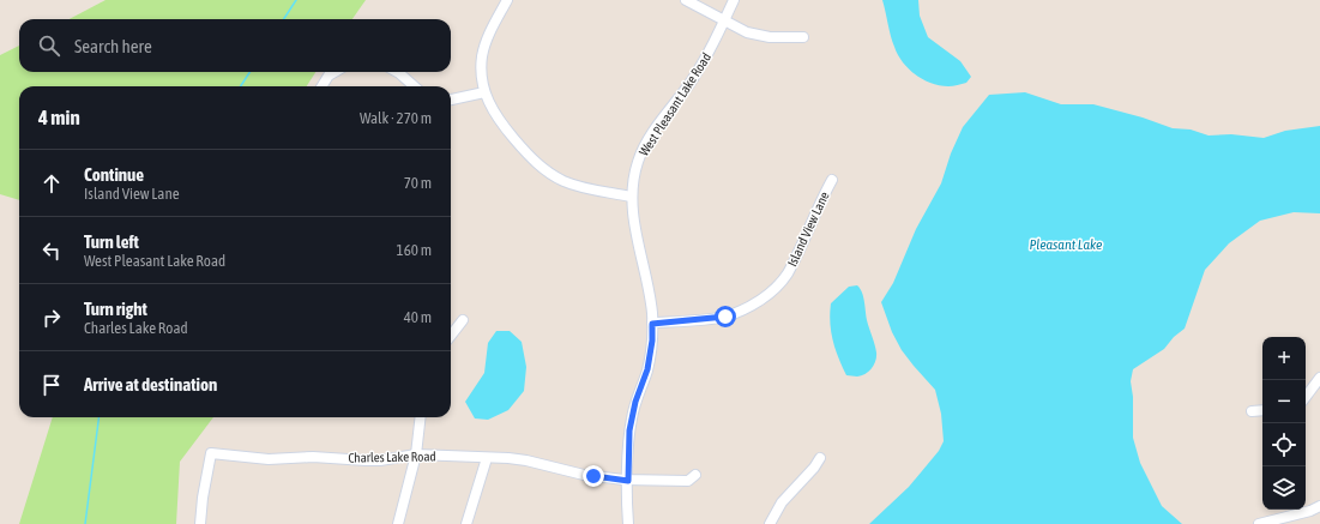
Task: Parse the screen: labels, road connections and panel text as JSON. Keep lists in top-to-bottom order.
{
  "streets": {
    "street": ["West Pleasant Lake Road", "Island View Lane", "Charles Lake Road"]
  },
  "crossings": [
    ["West Pleasant Lake Road", "Island View Lane"],
    ["West Pleasant Lake Road", "Charles Lake Road"]
  ],
  "water": ["Pleasant Lake"],
  "page": {
    "search": "Search here",
    "heading": ["4 min", "Walk · 270 m"],
    "list": [
      ["Continue", "Island View Lane", "70 m"],
      ["Turn left", "West Pleasant Lake Road", "160 m"],
      ["Turn right", "Charles Lake Road", "40 m"],
      "Arrive at destination"
    ],
    "map_buttons": ["+", "−"]
  }
}
